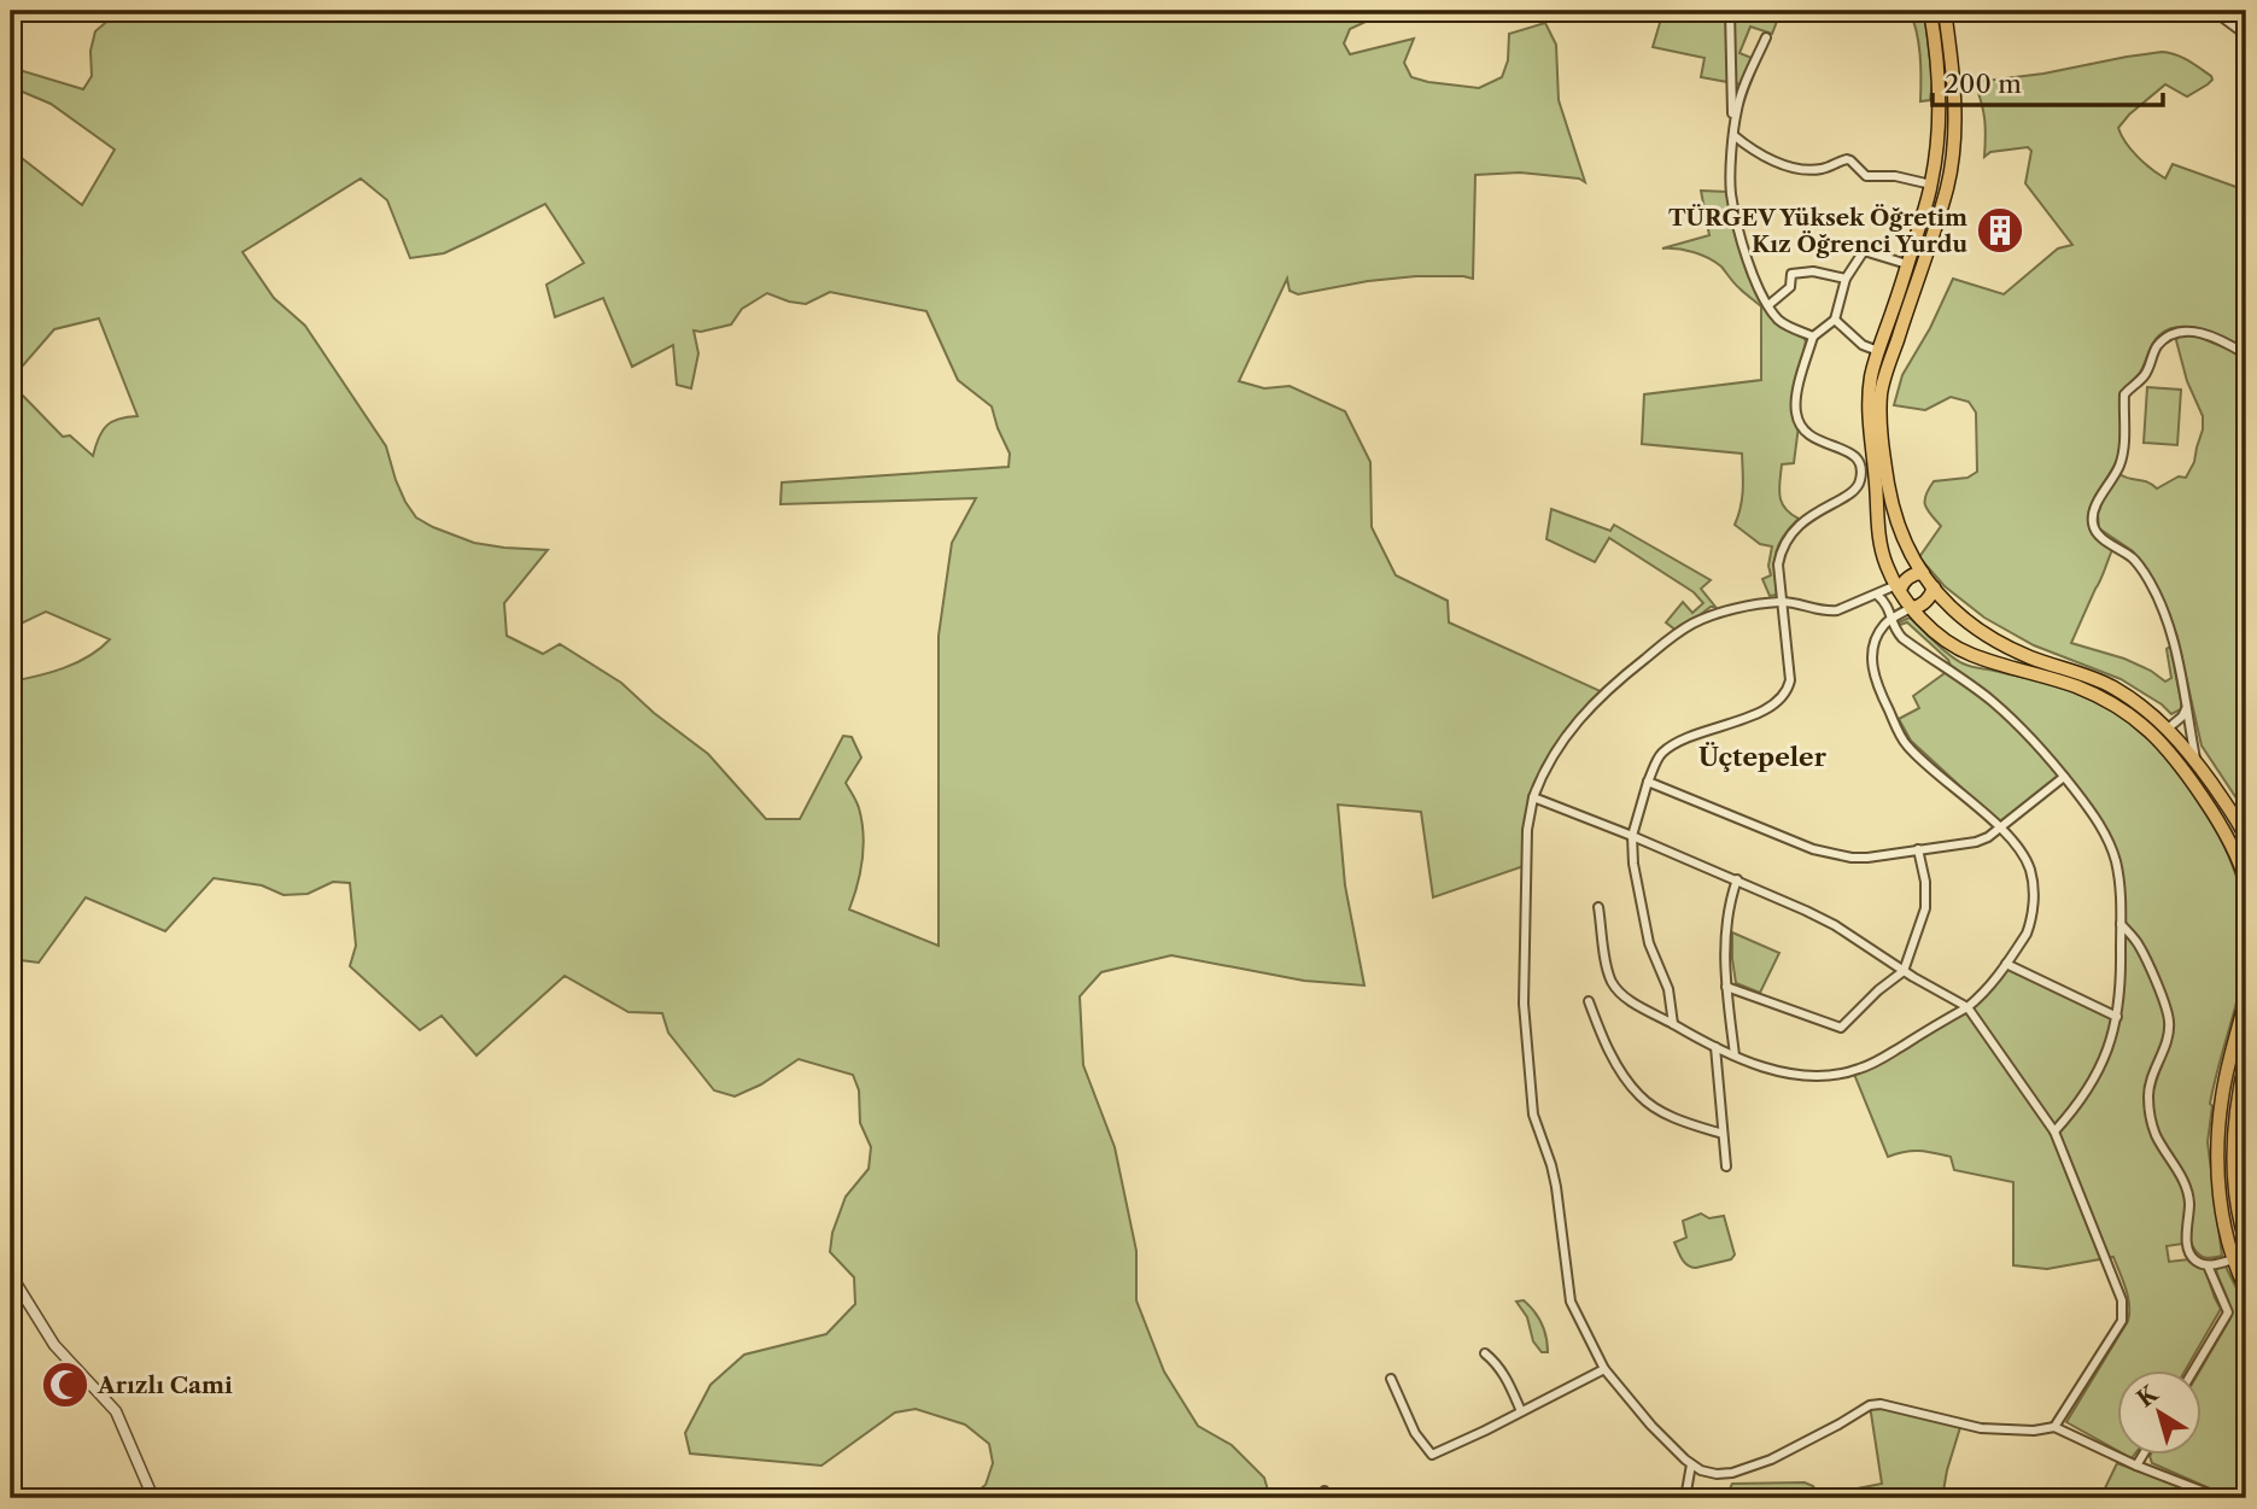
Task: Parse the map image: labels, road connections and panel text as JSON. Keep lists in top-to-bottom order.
{
  "districts": ["Üçtepeler"],
  "places": {
    "building": ["TÜRGEV Yüksek Öğretim Kız Öğrenci Yurdu"],
    "mosque": ["Arızlı Cami"]
  },
  "scale_bar": "200 m",
  "north": "top left"
}
